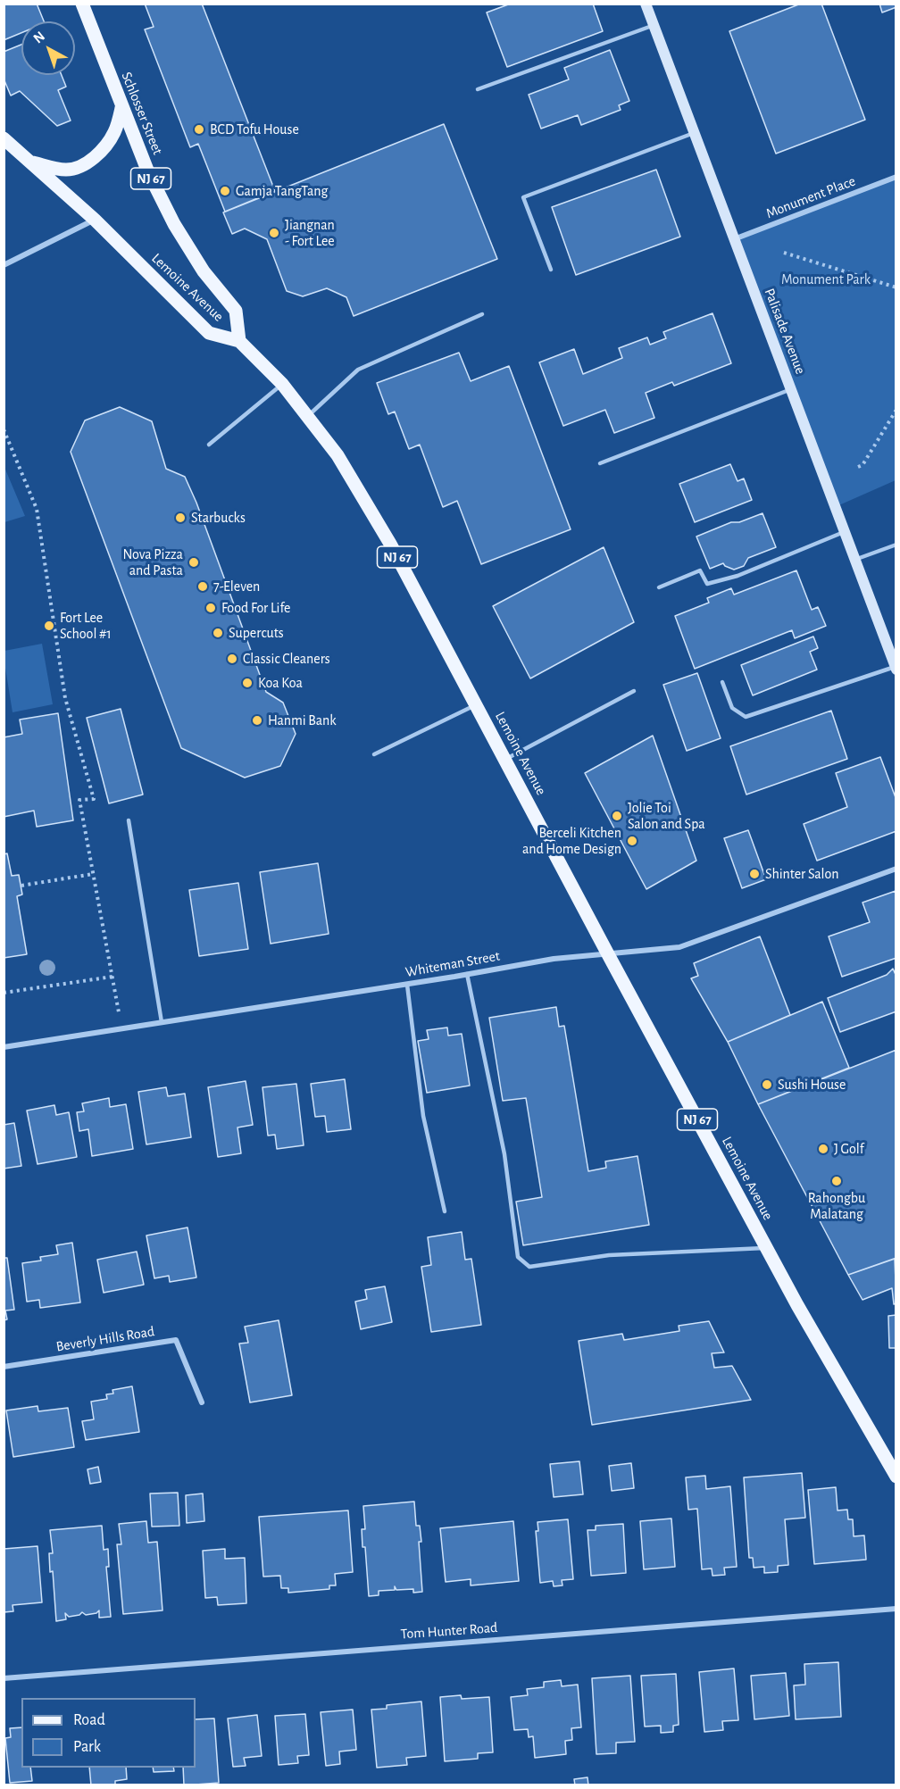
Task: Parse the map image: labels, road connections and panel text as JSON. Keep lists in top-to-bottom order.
{
  "streets": {
    "main road": ["Schlosser Street", "NJ 67", "Lemoine Avenue"],
    "street": [
      "Monument Place",
      "Palisade Avenue",
      "Whiteman Street",
      "Beverly Hills Road",
      "Tom Hunter Road"
    ]
  },
  "crossings": [
    ["Schlosser Street", "Lemoine Avenue"],
    ["Monument Place", "Palisade Avenue"],
    ["Lemoine Avenue", "Whiteman Street"]
  ],
  "parks": ["Monument Park"],
  "places": [
    "BCD Tofu House",
    "Gamja TangTang",
    "Jiangnan - Fort Lee",
    "Starbucks",
    "Nova Pizza and Pasta",
    "7-Eleven",
    "Food For Life",
    "Fort Lee School #1",
    "Supercuts",
    "Classic Cleaners",
    "Koa Koa",
    "Hanmi Bank",
    "Jolie Toi Salon and Spa",
    "Berceli Kitchen and Home Design",
    "Shinter Salon",
    "Sushi House",
    "J Golf",
    "Rahongbu Malatang"
  ],
  "legend": ["Road", "Park"],
  "north": "top left"
}
